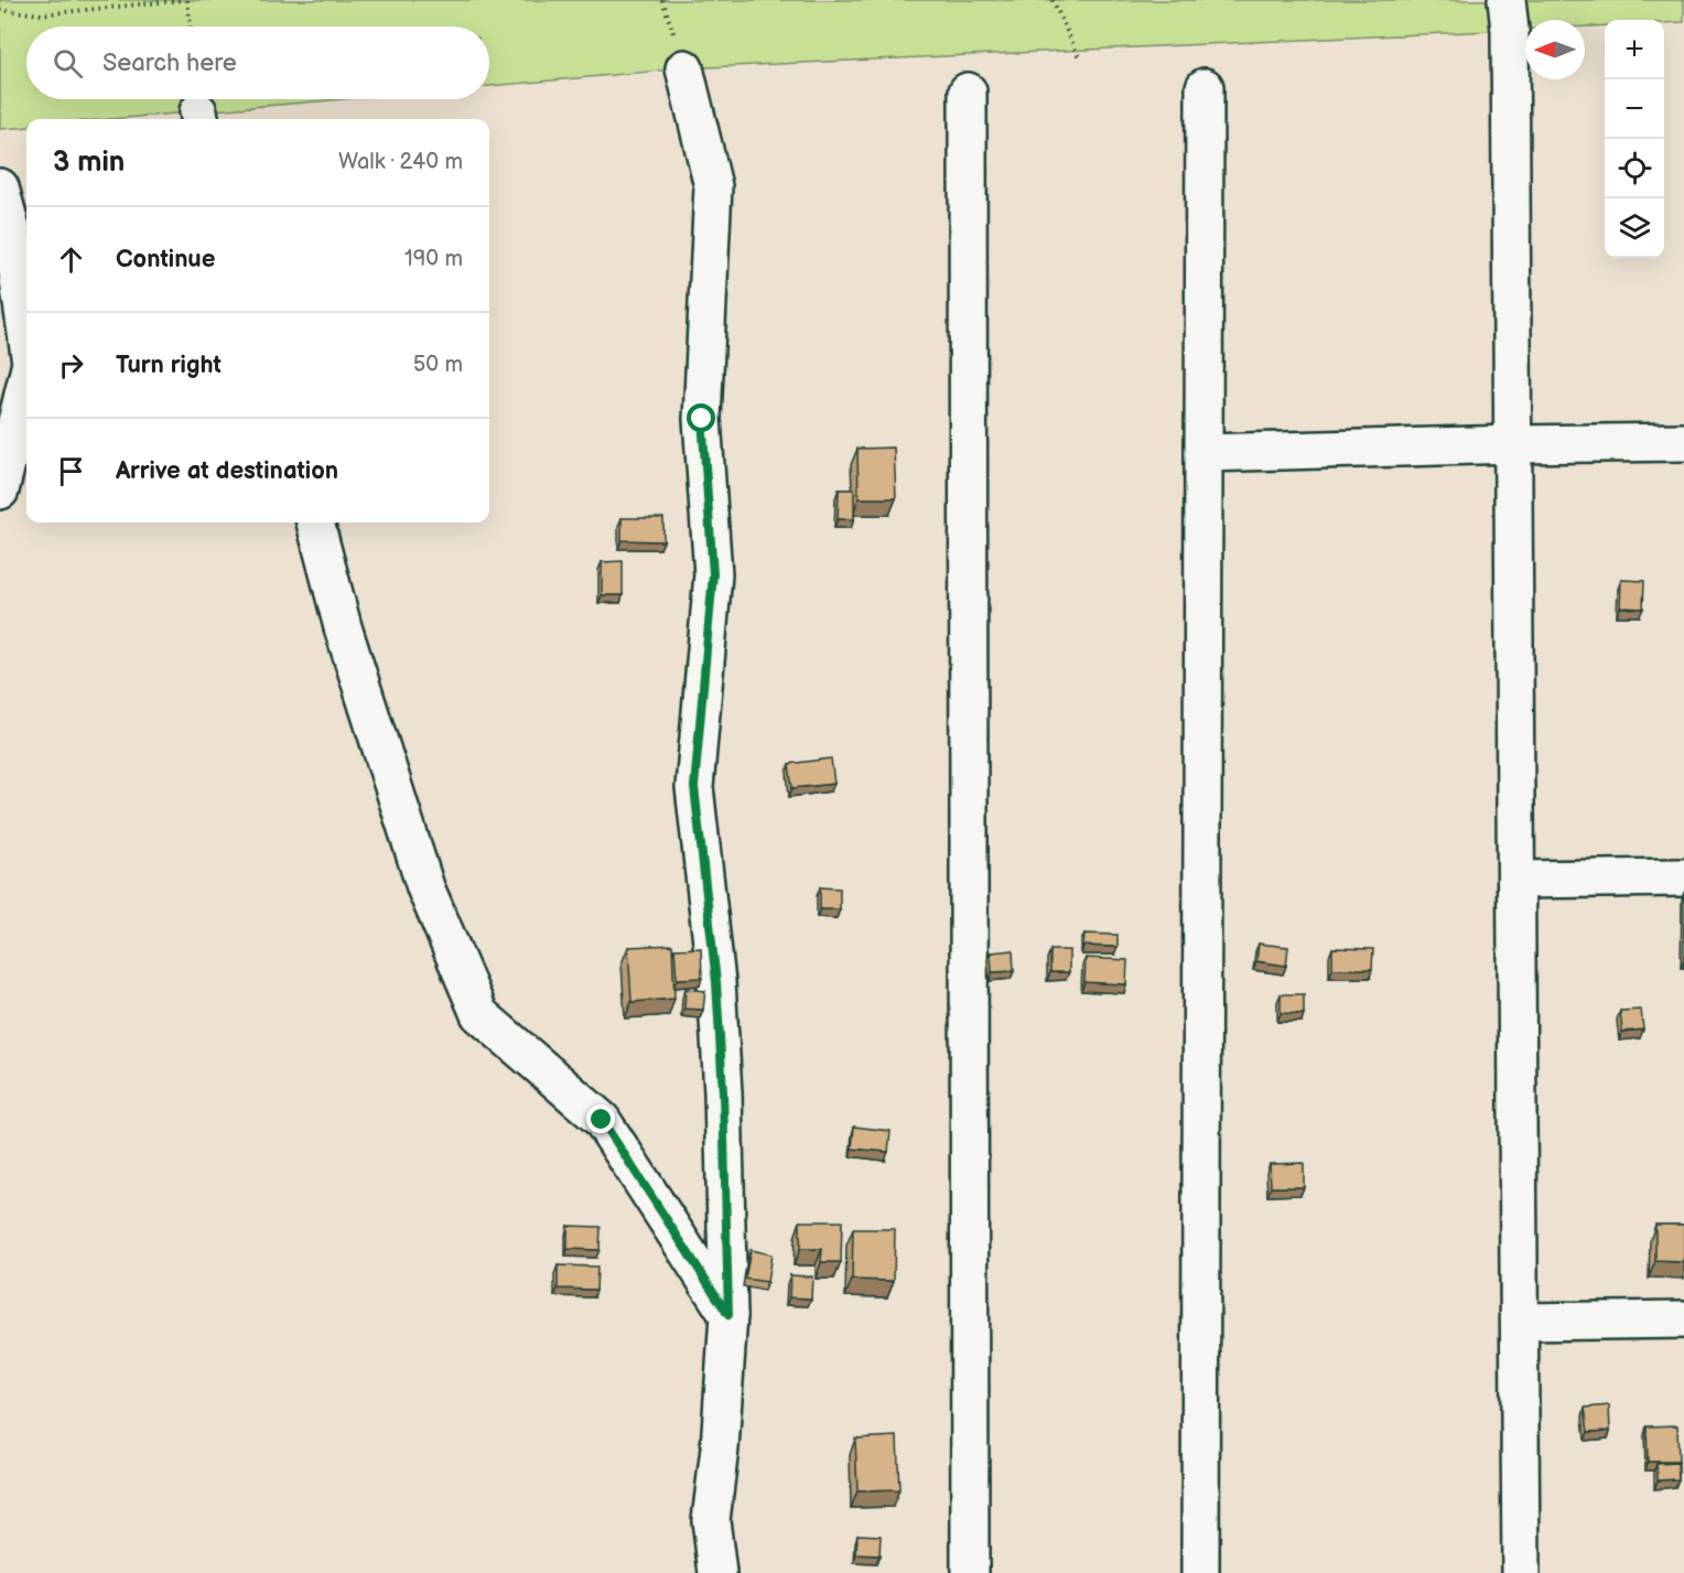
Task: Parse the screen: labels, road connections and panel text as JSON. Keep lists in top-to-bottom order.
{
  "north": "left",
  "page": {
    "map_buttons": ["+", "−"],
    "search": "Search here",
    "heading": ["3 min", "Walk · 240 m"],
    "list": [
      ["Continue", "190 m"],
      ["Turn right", "50 m"],
      "Arrive at destination"
    ]
  }
}
